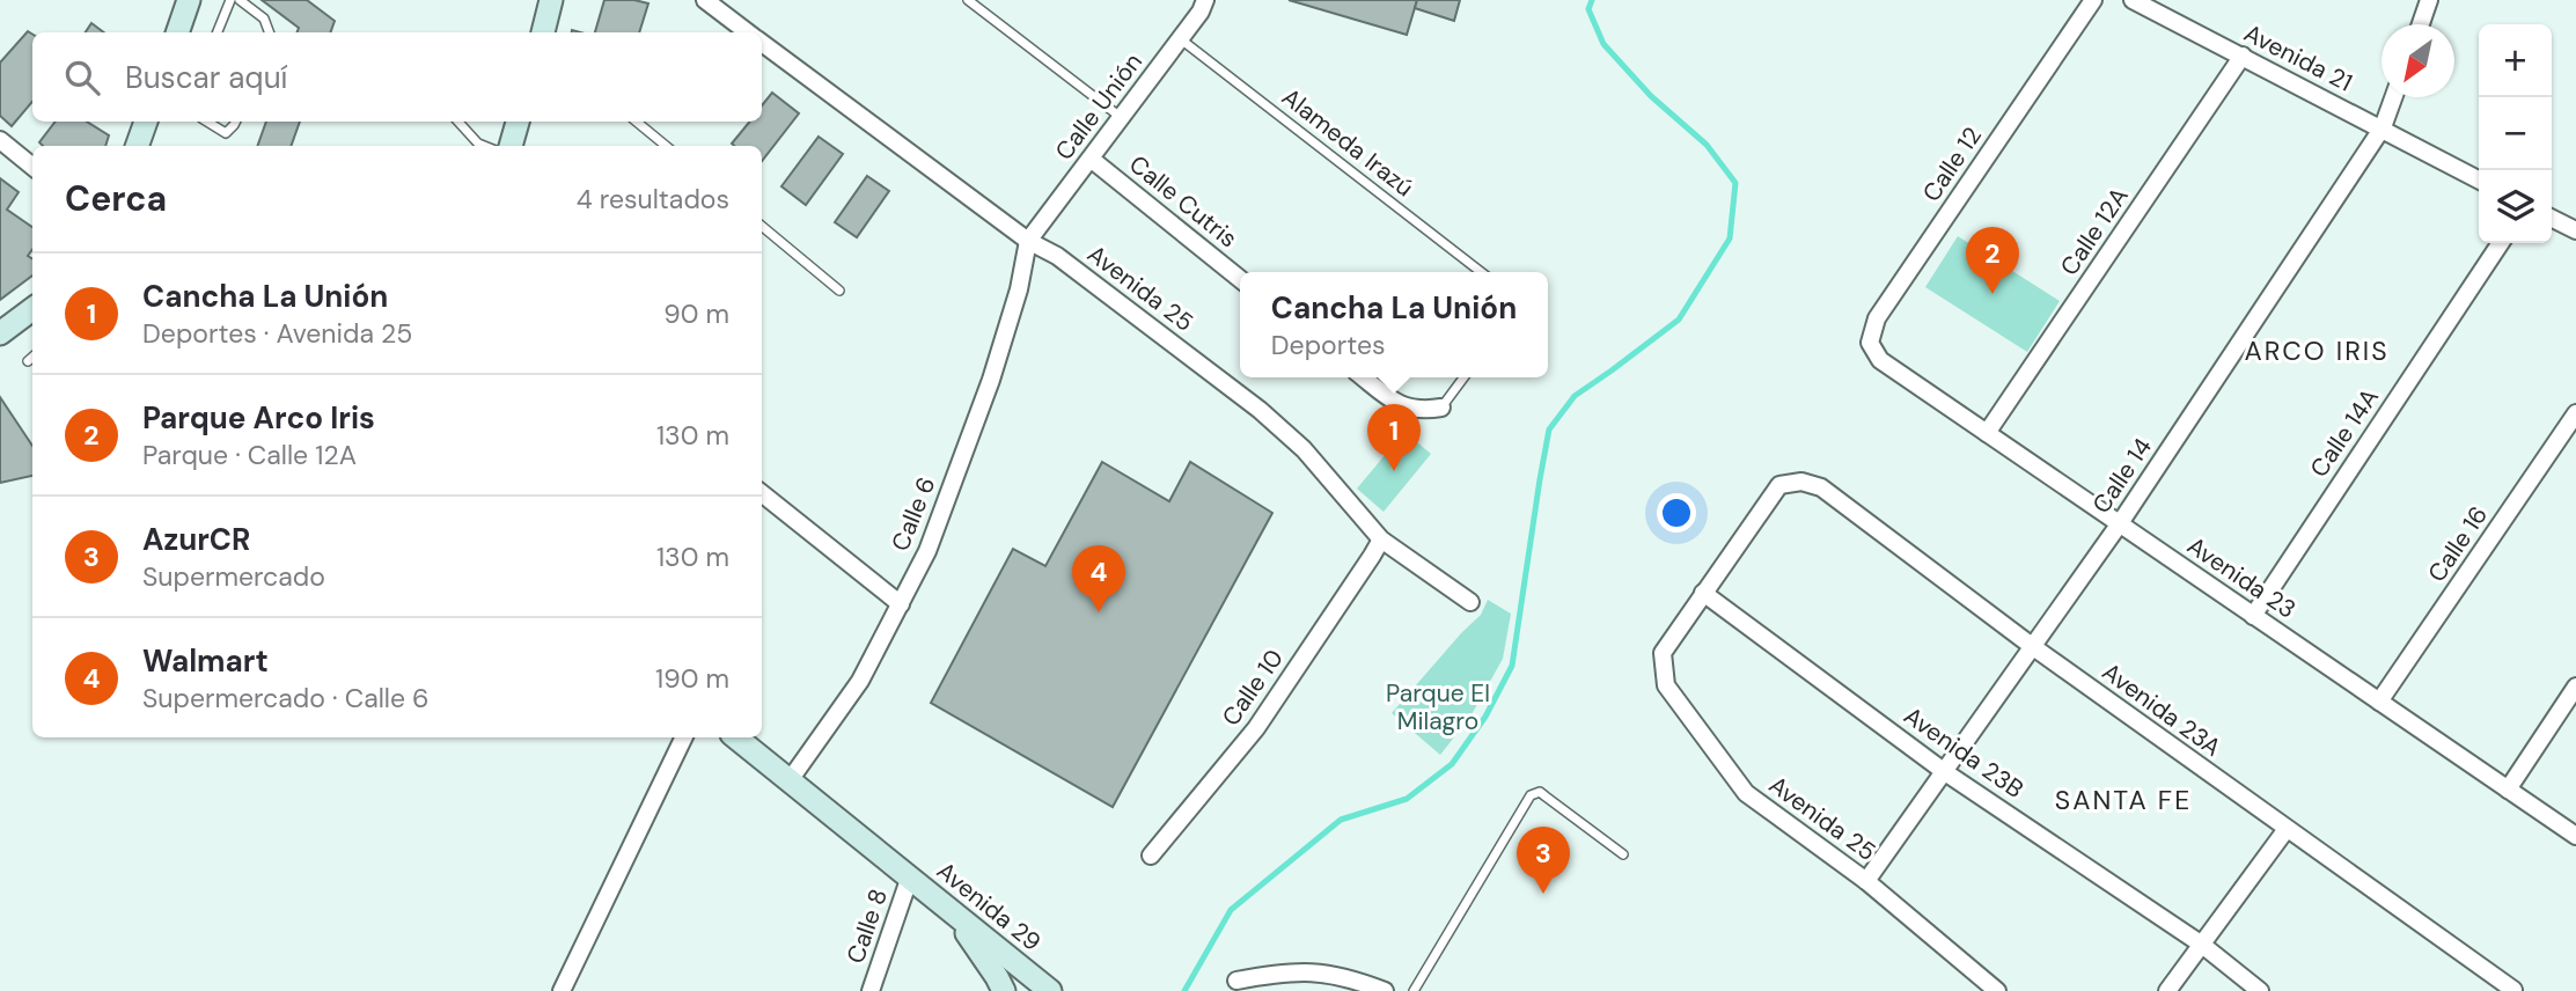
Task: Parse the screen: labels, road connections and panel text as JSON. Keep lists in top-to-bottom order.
{
  "streets": {
    "main road": ["Avenida 29"],
    "street": [
      "Avenida 21",
      "Calle Unión",
      "Calle 12",
      "Calle Cutris",
      "Calle 12A",
      "Avenida 25",
      "Calle 14A",
      "Calle 14",
      "Calle 6",
      "Calle 16",
      "Avenida 23",
      "Calle 10",
      "Avenida 23A",
      "Avenida 23B",
      "Calle 8"
    ],
    "lane": ["Alameda Irazú"]
  },
  "crossings": [
    ["Avenida 21", "Calle 12A"],
    ["Avenida 21", "Calle 14"],
    ["Calle Unión", "Alameda Irazú"],
    ["Calle Unión", "Calle Cutris"],
    ["Calle Unión", "Avenida 25"],
    ["Calle Unión", "Calle 6"],
    ["Calle 12", "Avenida 23"],
    ["Calle 12A", "Avenida 23"],
    ["Avenida 25", "Calle 14"],
    ["Avenida 25", "Calle 6"],
    ["Avenida 25", "Calle 10"],
    ["Avenida 25", "Avenida 23A"],
    ["Avenida 25", "Avenida 23B"],
    ["Calle 14A", "Avenida 23"],
    ["Calle 14", "Avenida 23"],
    ["Calle 14", "Avenida 23A"],
    ["Calle 14", "Avenida 23B"],
    ["Calle 6", "Avenida 29"],
    ["Calle 16", "Avenida 23"],
    ["Avenida 23A", "Avenida 23B"],
    ["Avenida 29", "Calle 8"]
  ],
  "districts": ["ARCO IRIS", "SANTA FE"],
  "parks": ["Parque El Milagro"],
  "north": "bottom left",
  "page": {
    "map_buttons": ["+", "−"],
    "search": "Buscar aquí",
    "heading": ["Cerca", "4 resultados"],
    "pins": [
      "2",
      "1",
      "4",
      "3"
    ],
    "list": [
      {
        "mark": "1",
        "name": "Cancha La Unión",
        "note": "Deportes · Avenida 25",
        "value": "90 m"
      },
      {
        "mark": "2",
        "name": "Parque Arco Iris",
        "note": "Parque · Calle 12A",
        "value": "130 m"
      },
      {
        "mark": "3",
        "name": "AzurCR",
        "note": "Supermercado",
        "value": "130 m"
      },
      {
        "mark": "4",
        "name": "Walmart",
        "note": "Supermercado · Calle 6",
        "value": "190 m"
      }
    ],
    "popup": ["Cancha La Unión", "Deportes"]
  }
}
